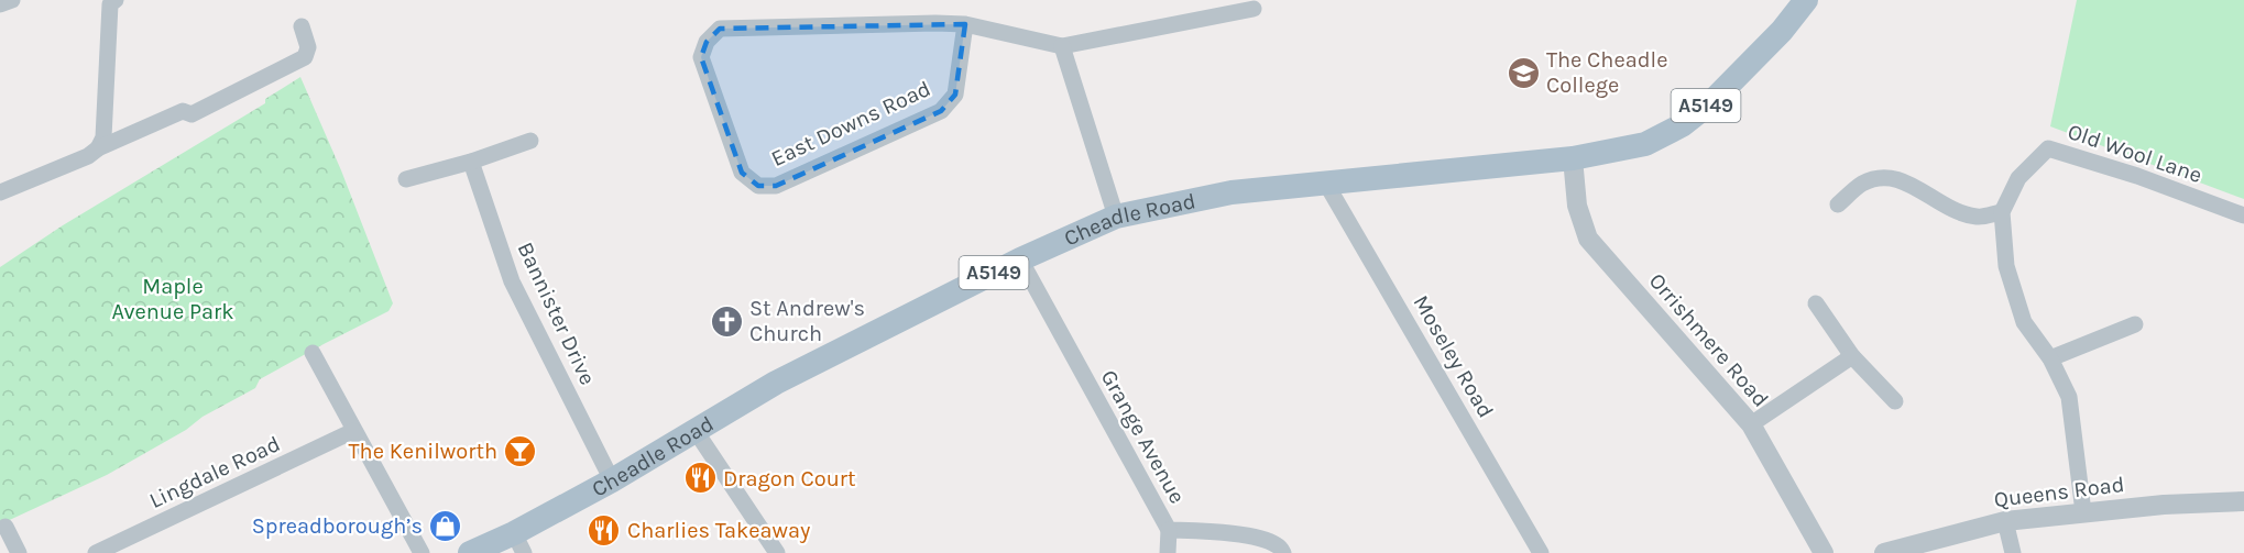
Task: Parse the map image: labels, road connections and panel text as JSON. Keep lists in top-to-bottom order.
{
  "streets": {
    "main road": ["A5149", "Cheadle Road"],
    "street": [
      "East Downs Road",
      "Old Wool Lane",
      "Bannister Drive",
      "Orrishmere Road",
      "Moseley Road",
      "Grange Avenue",
      "Lingdale Road",
      "Queens Road"
    ]
  },
  "crossings": [
    ["Cheadle Road", "Bannister Drive"],
    ["Cheadle Road", "Orrishmere Road"],
    ["Cheadle Road", "Moseley Road"],
    ["Cheadle Road", "Grange Avenue"]
  ],
  "parks": ["Maple Avenue Park"],
  "places": {
    "school or university": ["The Cheadle College"],
    "church": ["St Andrew's Church"],
    "bar": ["The Kenilworth"],
    "restaurant": ["Dragon Court", "Charlies Takeaway"],
    "shop": ["Spreadborough’s"]
  }
}
